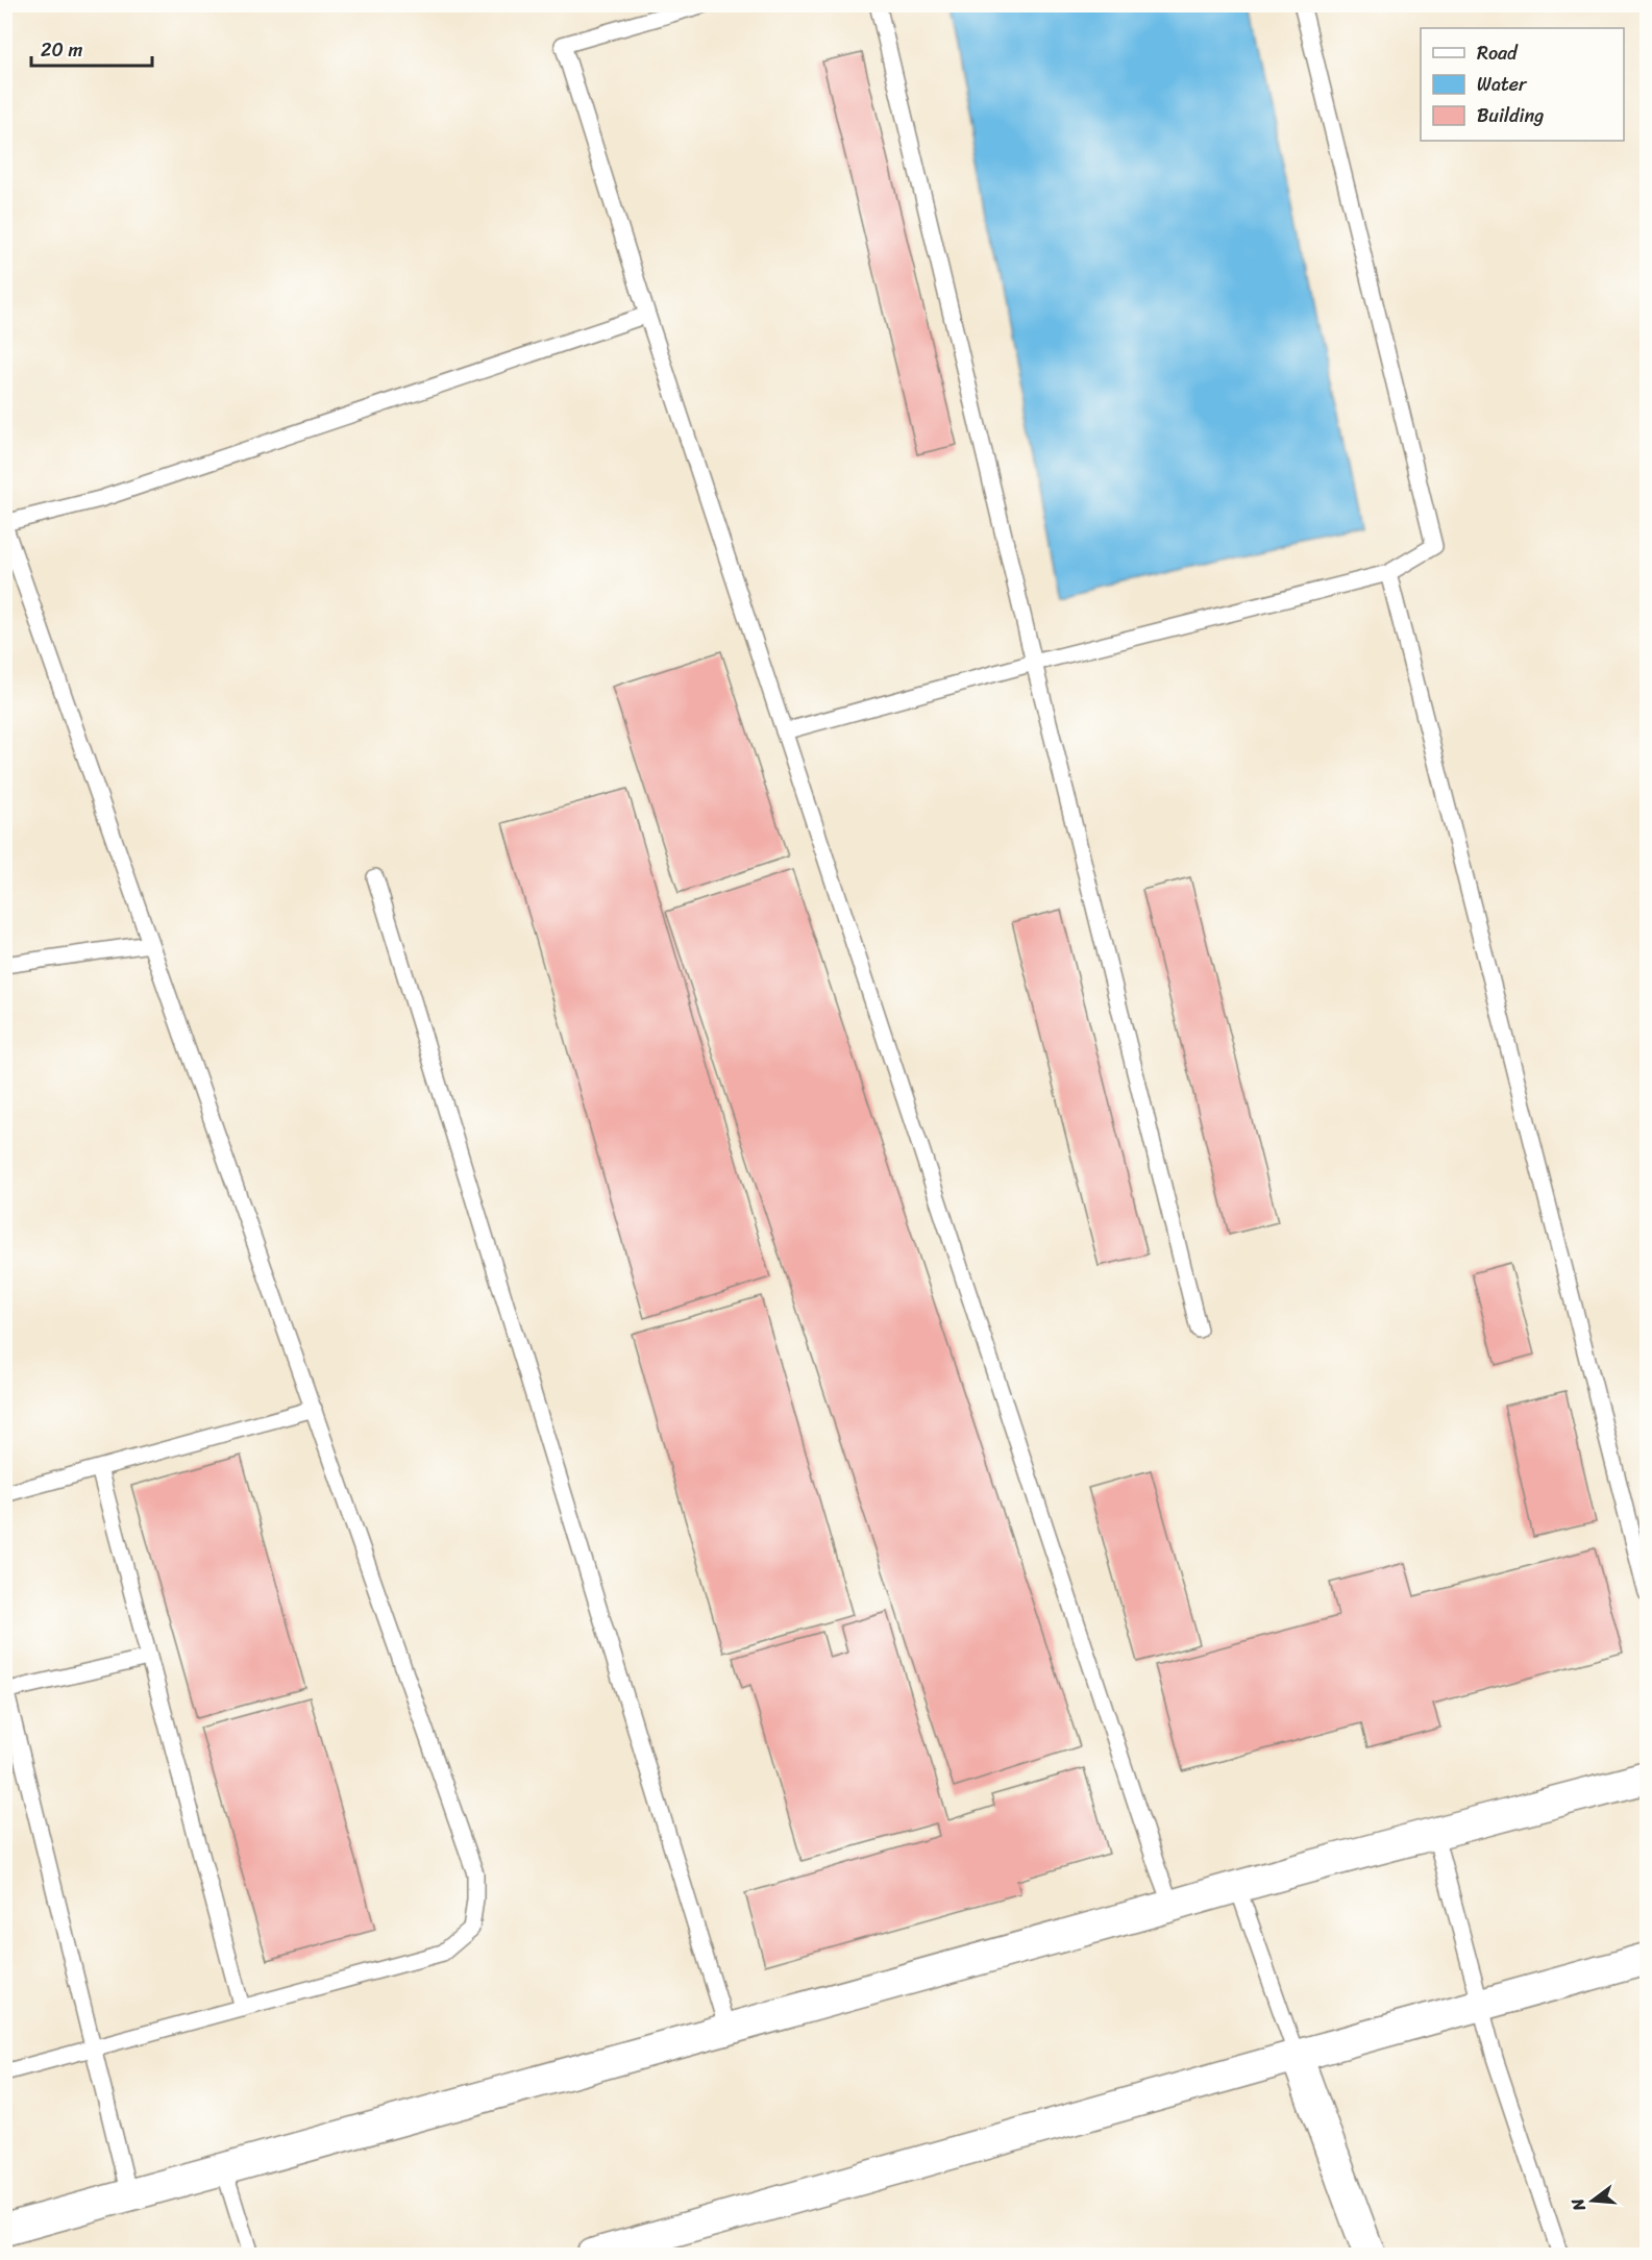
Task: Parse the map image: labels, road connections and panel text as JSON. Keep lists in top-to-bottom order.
{
  "legend": ["Road", "Water", "Building"],
  "scale_bar": "20 m",
  "north": "left"
}
